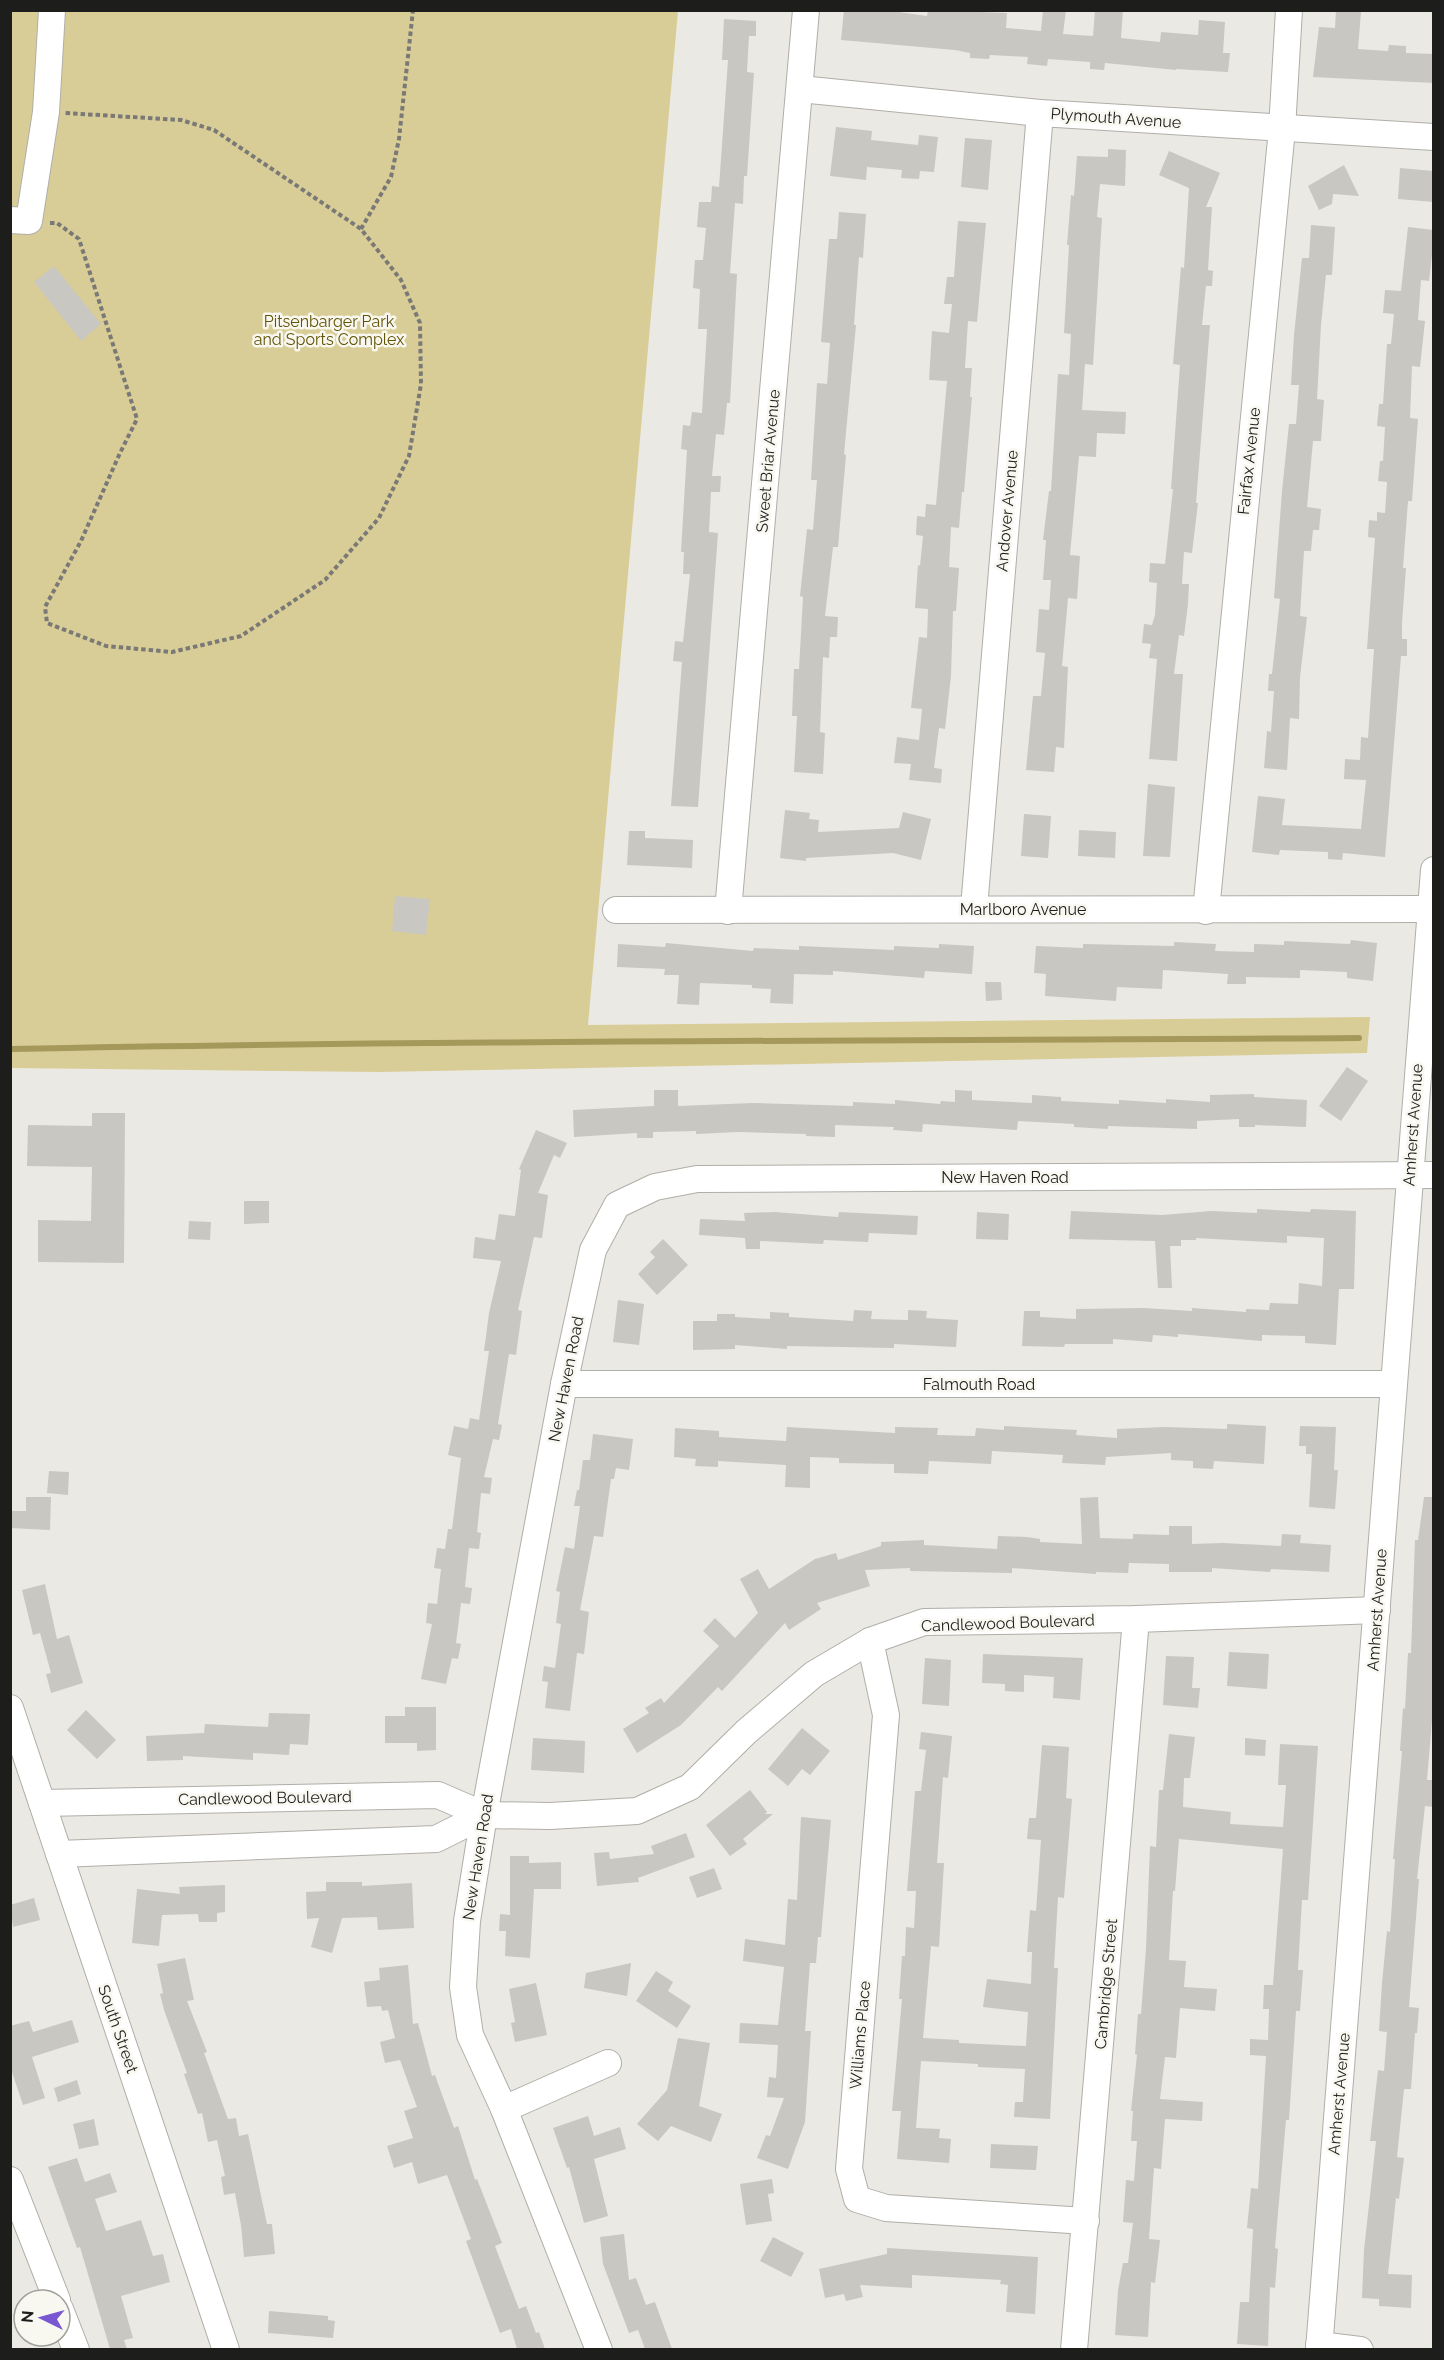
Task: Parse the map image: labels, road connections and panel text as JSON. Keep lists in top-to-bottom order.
{
  "streets": {
    "street": [
      "Plymouth Avenue",
      "Sweet Briar Avenue",
      "Fairfax Avenue",
      "Andover Avenue",
      "Marlboro Avenue",
      "Amherst Avenue",
      "New Haven Road",
      "Falmouth Road",
      "Candlewood Boulevard",
      "Cambridge Street",
      "South Street",
      "Williams Place"
    ]
  },
  "crossings": [
    ["Plymouth Avenue", "Sweet Briar Avenue"],
    ["Plymouth Avenue", "Fairfax Avenue"],
    ["Plymouth Avenue", "Andover Avenue"],
    ["Sweet Briar Avenue", "Marlboro Avenue"],
    ["Fairfax Avenue", "Marlboro Avenue"],
    ["Andover Avenue", "Marlboro Avenue"],
    ["Marlboro Avenue", "Amherst Avenue"],
    ["Amherst Avenue", "New Haven Road"],
    ["Amherst Avenue", "Falmouth Road"],
    ["Amherst Avenue", "Candlewood Boulevard"],
    ["New Haven Road", "Falmouth Road"],
    ["New Haven Road", "Candlewood Boulevard"],
    ["Candlewood Boulevard", "Cambridge Street"],
    ["Candlewood Boulevard", "South Street"],
    ["Candlewood Boulevard", "Williams Place"],
    ["Cambridge Street", "Williams Place"]
  ],
  "parks": ["Pitsenbarger Park and Sports Complex"],
  "north": "left"
}
